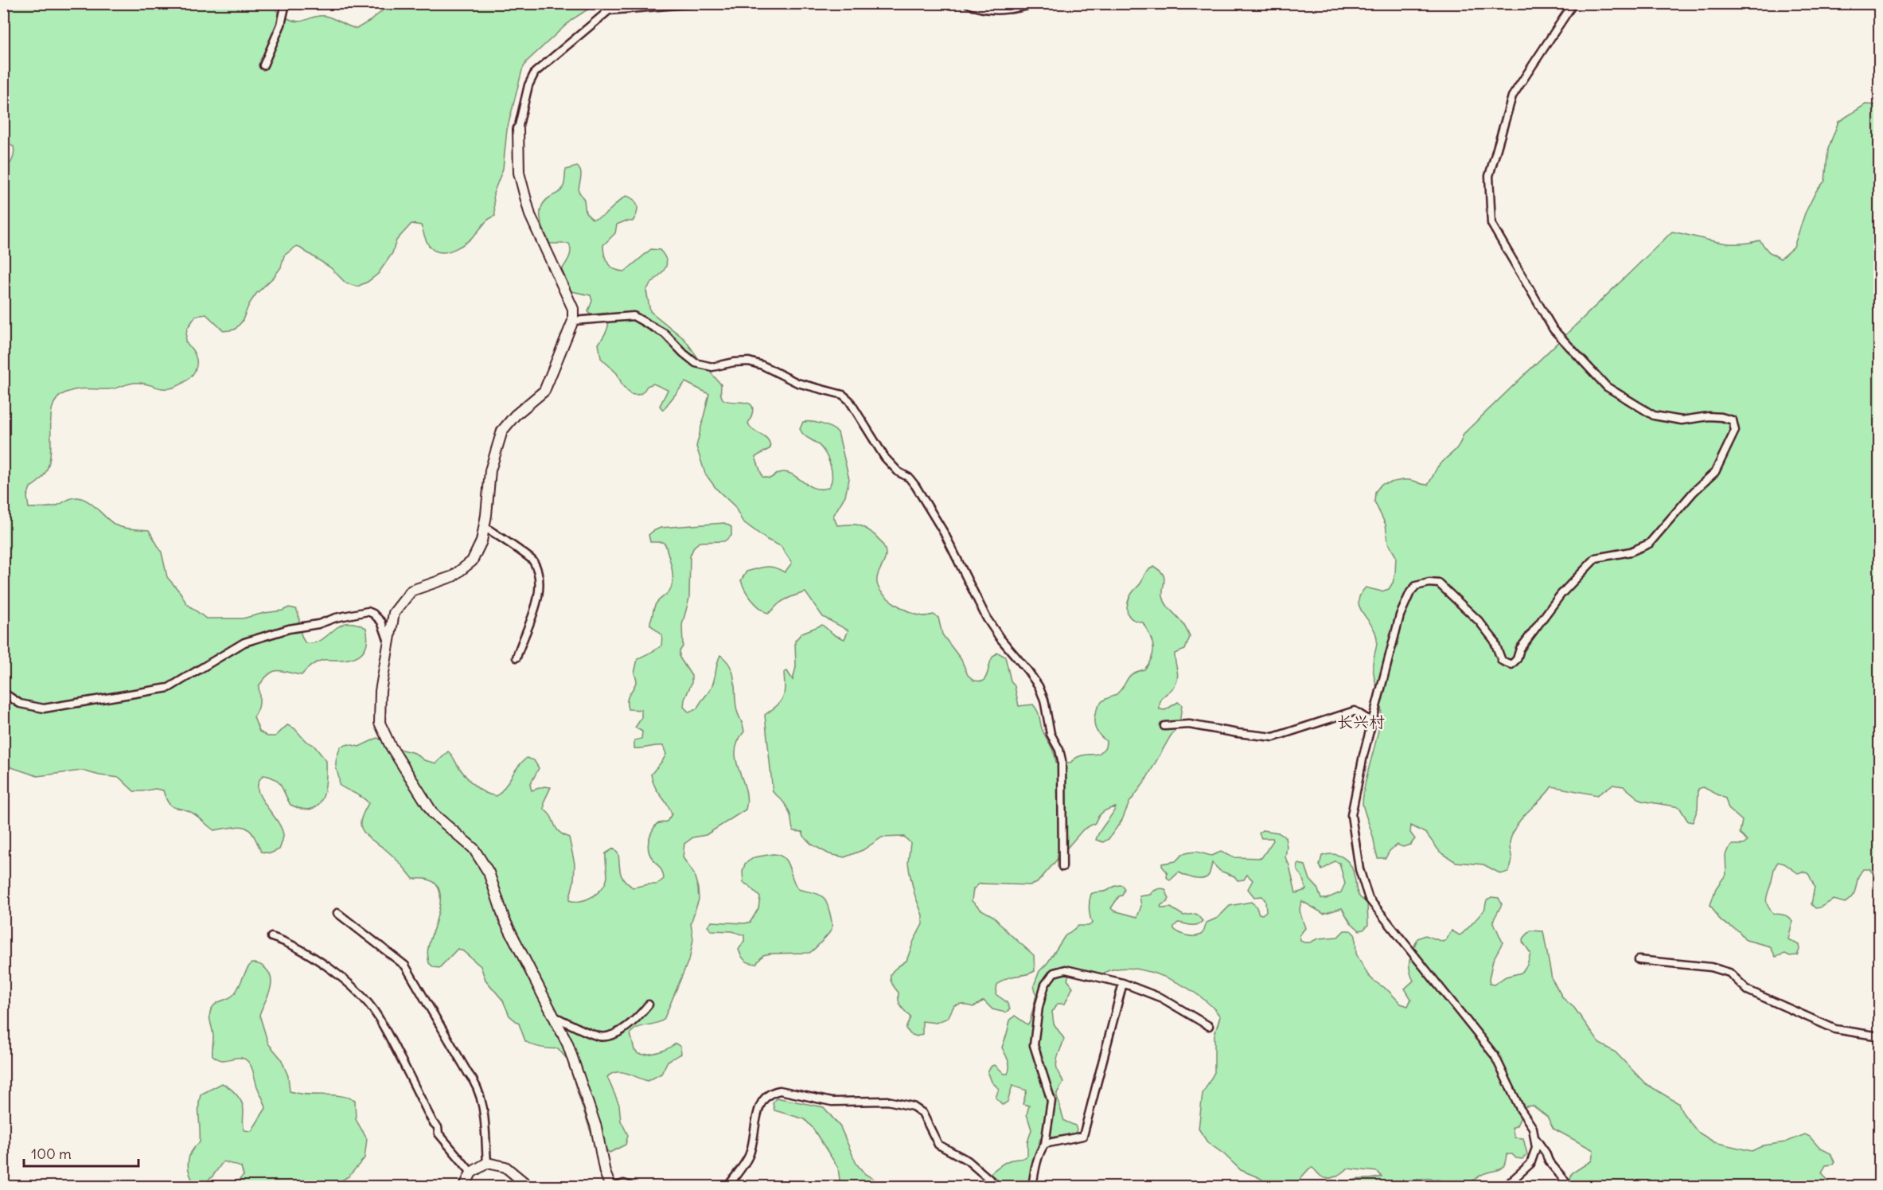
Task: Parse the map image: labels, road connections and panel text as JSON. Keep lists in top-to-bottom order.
{
  "districts": ["长兴村"],
  "scale_bar": "100 m"
}
